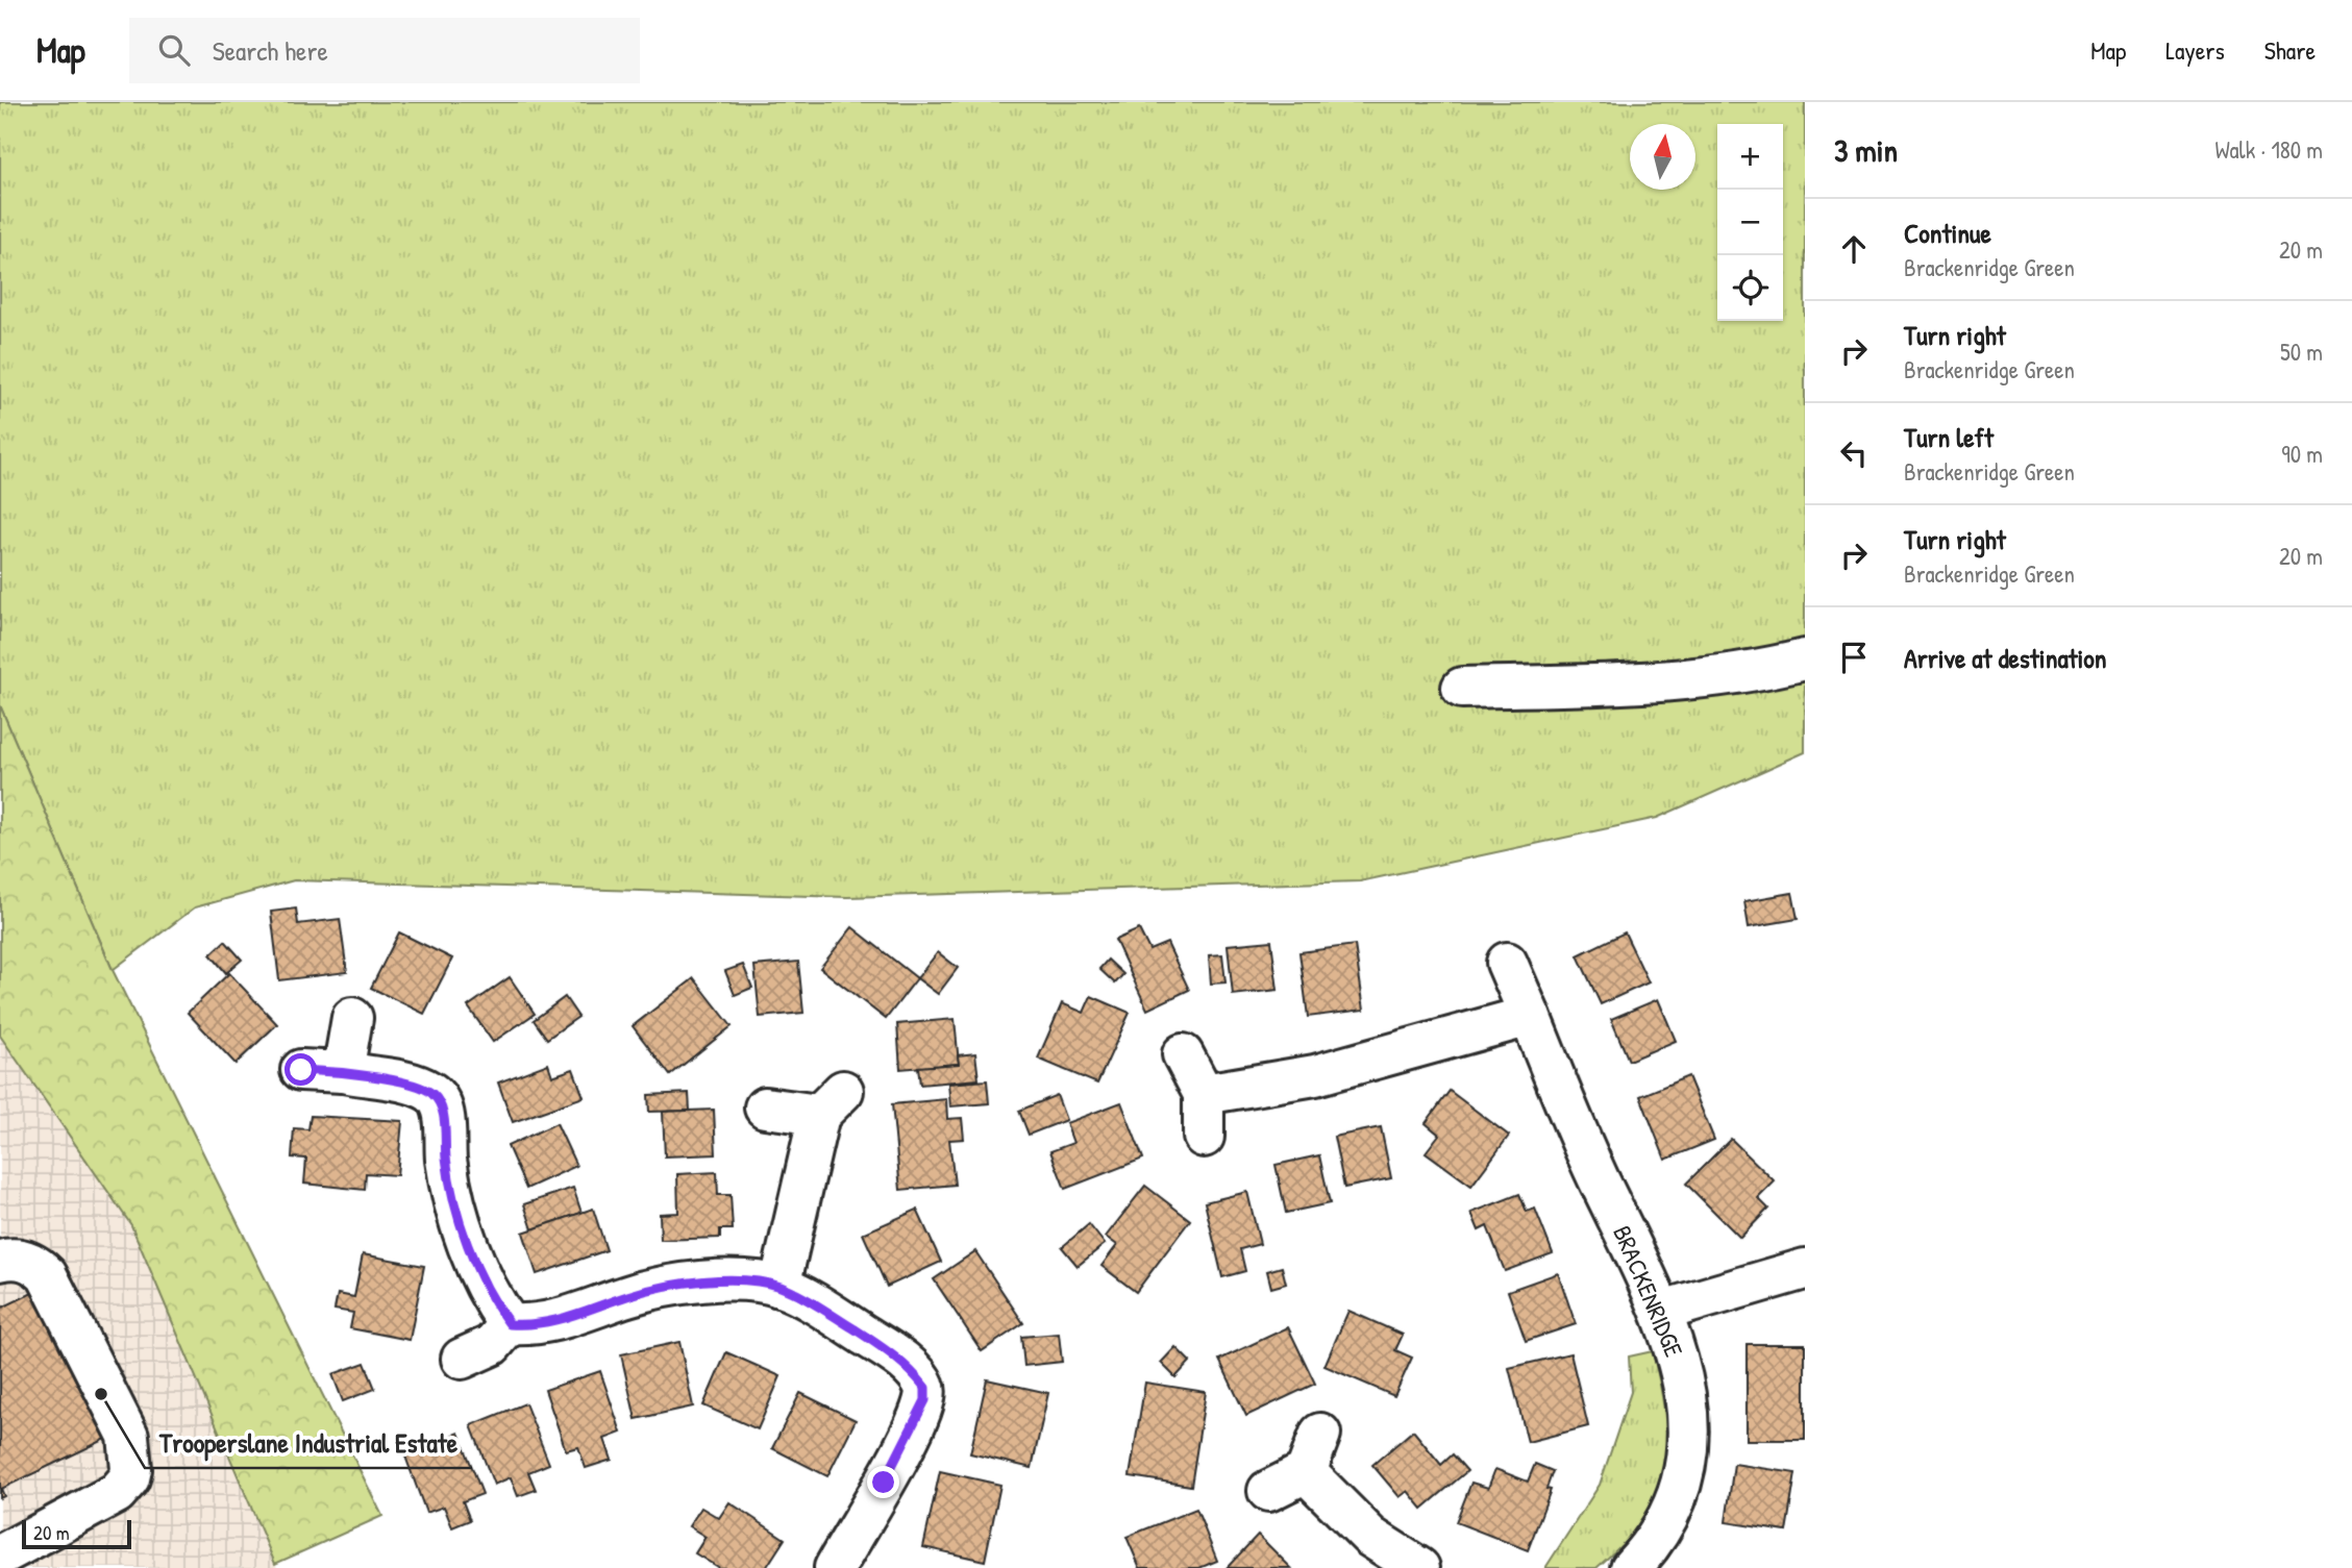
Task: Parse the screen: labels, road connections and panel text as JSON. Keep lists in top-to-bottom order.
{
  "streets": {
    "street": ["BRACKENRIDGE"]
  },
  "places": ["Trooperslane Industrial Estate"],
  "scale_bar": "20 m",
  "north": "top",
  "page": {
    "header": "Map",
    "search": "Search here",
    "nav": ["Map", "Layers", "Share"],
    "heading": ["3 min", "Walk · 180 m"],
    "map_buttons": ["+", "−"],
    "list": [
      ["Continue", "Brackenridge Green", "20 m"],
      ["Turn right", "Brackenridge Green", "50 m"],
      ["Turn left", "Brackenridge Green", "90 m"],
      ["Turn right", "Brackenridge Green", "20 m"],
      "Arrive at destination"
    ],
    "scale": "20 m"
  }
}
